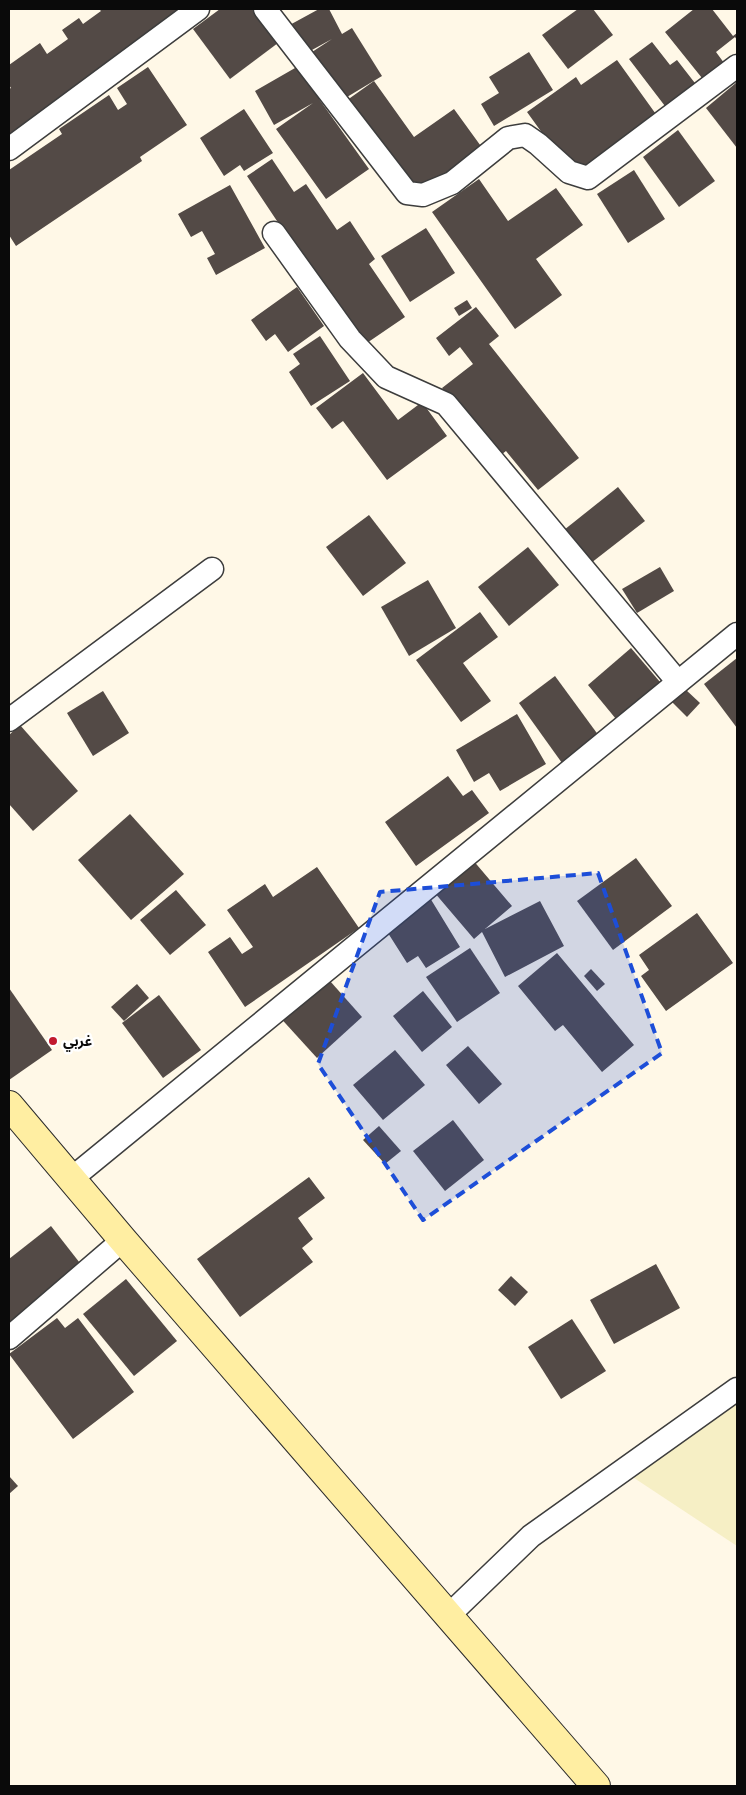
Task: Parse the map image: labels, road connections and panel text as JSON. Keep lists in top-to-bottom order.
{
  "places": ["غربي"]
}
